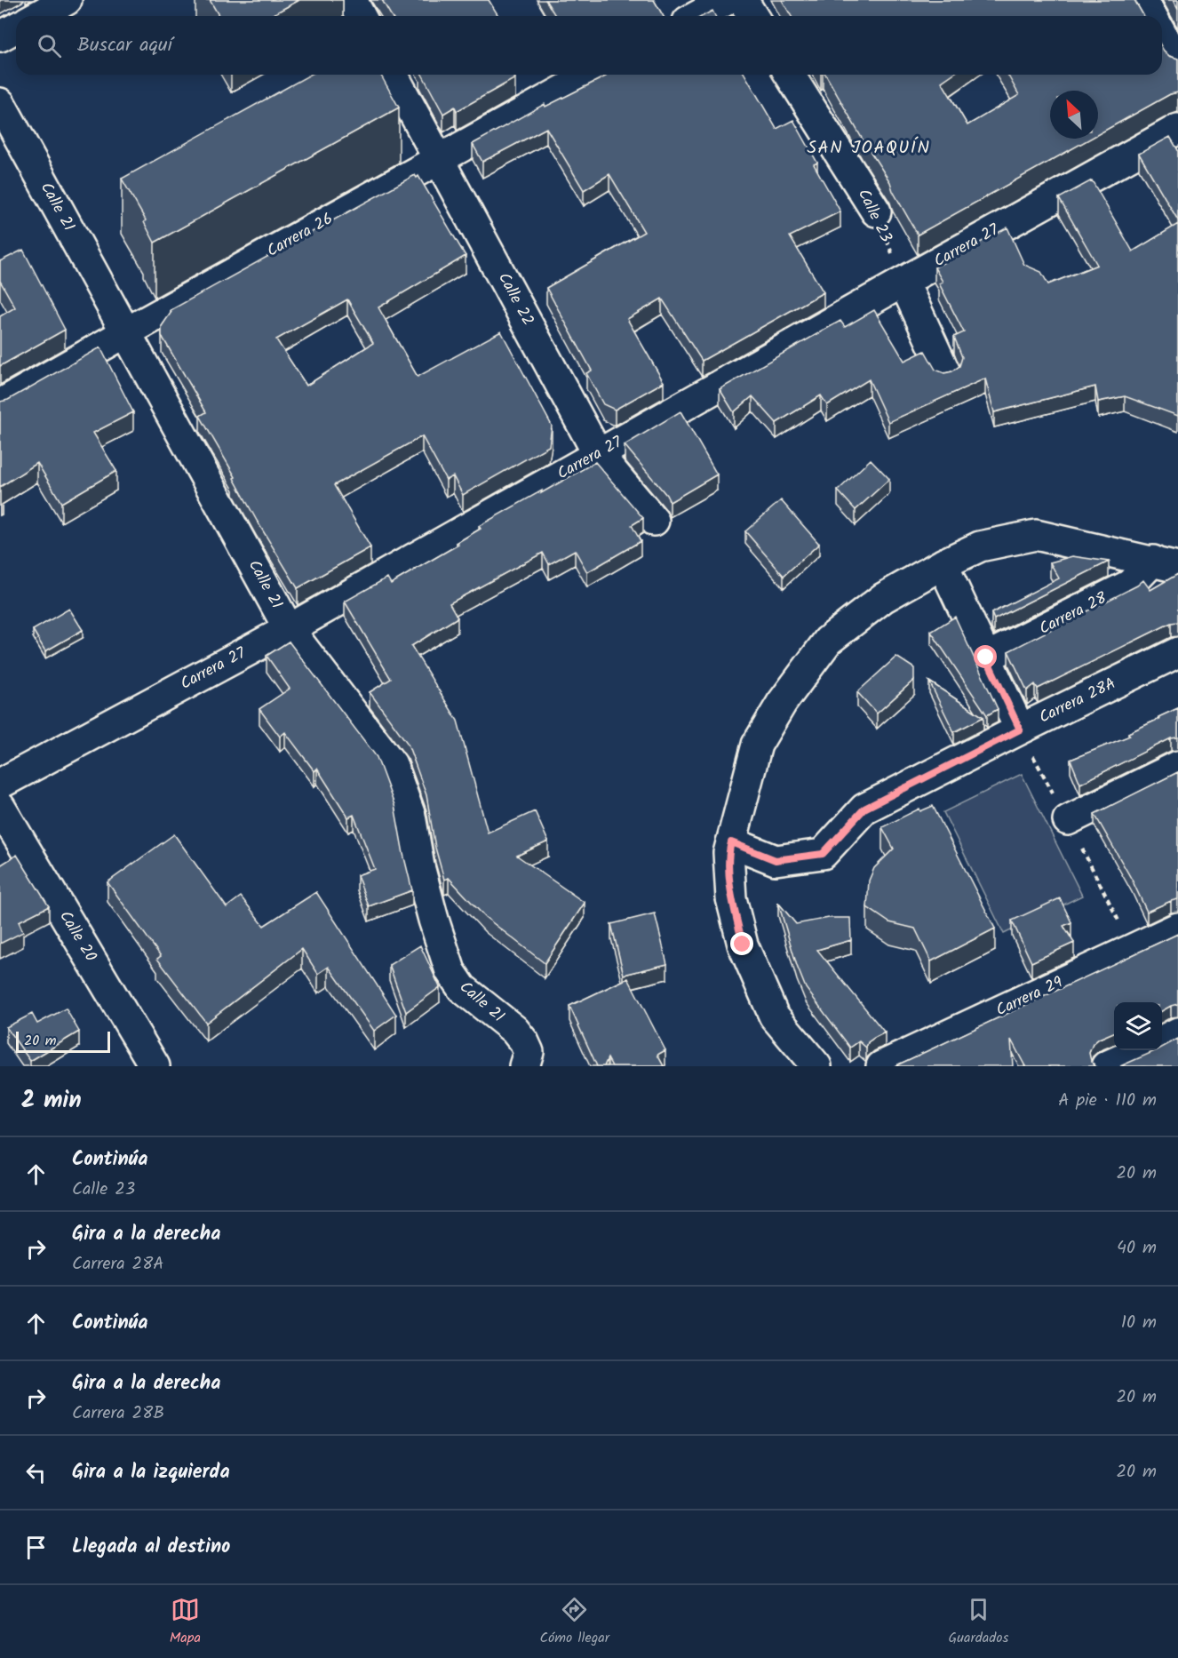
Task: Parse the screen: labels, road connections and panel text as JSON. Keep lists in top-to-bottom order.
{
  "streets": {
    "street": [
      "Calle 21",
      "Calle 23",
      "Carrera 26",
      "Carrera 27",
      "Calle 22",
      "Carrera 28",
      "Carrera 28A",
      "Calle 20",
      "Carrera 29"
    ]
  },
  "crossings": [
    ["Calle 21", "Carrera 26"],
    ["Calle 21", "Carrera 27"],
    ["Calle 23", "Carrera 27"],
    ["Carrera 26", "Calle 22"],
    ["Carrera 27", "Calle 22"]
  ],
  "districts": ["SAN JOAQUÍN"],
  "scale_bar": "20 m",
  "north": "top left",
  "page": {
    "search": "Buscar aquí",
    "scale": "20 m",
    "heading": ["2 min", "A pie · 110 m"],
    "list": [
      ["Continúa", "Calle 23", "20 m"],
      ["Gira a la derecha", "Carrera 28A", "40 m"],
      ["Continúa", "10 m"],
      ["Gira a la derecha", "Carrera 28B", "20 m"],
      ["Gira a la izquierda", "20 m"],
      "Llegada al destino"
    ],
    "nav": ["Mapa", "Cómo llegar", "Guardados"]
  }
}
